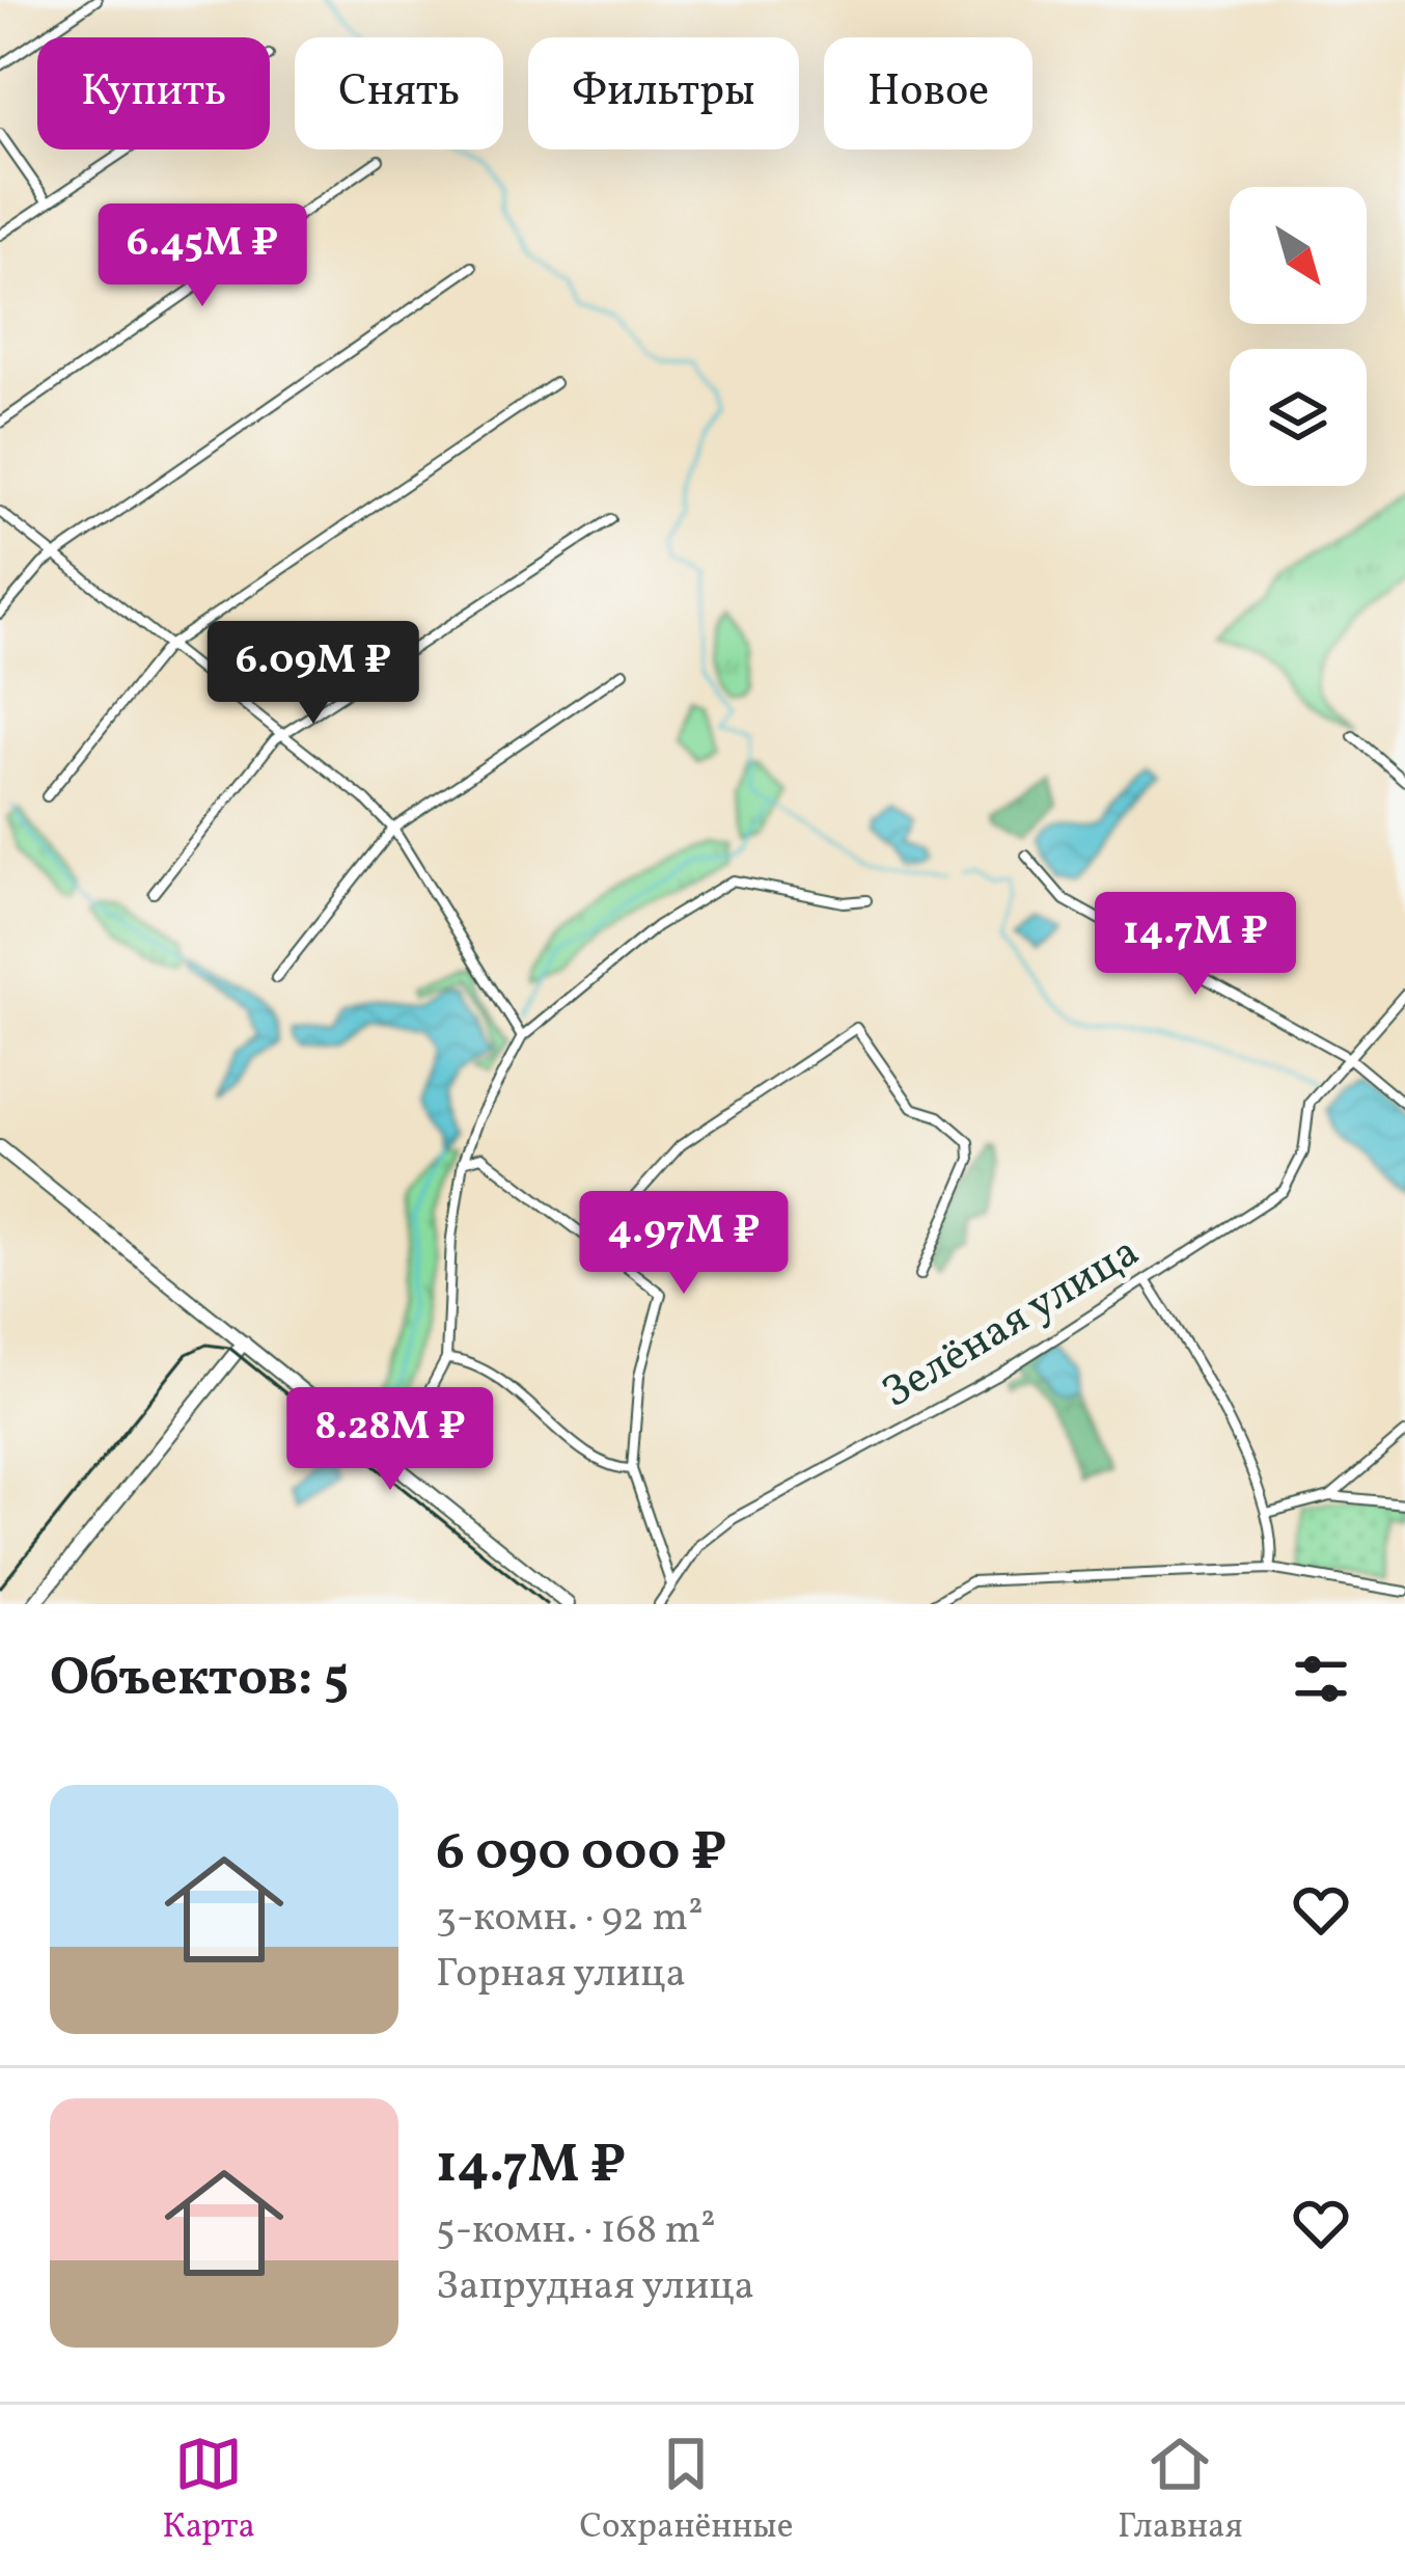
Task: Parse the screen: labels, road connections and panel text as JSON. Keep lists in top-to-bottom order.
{
  "streets": {
    "street": ["Зелёная улица"]
  },
  "north": "bottom right",
  "page": {
    "chip": [
      "Купить",
      "Снять",
      "Фильтры",
      "Новое"
    ],
    "price": [
      "6.45M ₽",
      "6.09M ₽",
      "14.7M ₽",
      "4.97M ₽",
      "8.28M ₽"
    ],
    "heading": "Объектов: 5",
    "list": [
      {
        "name": "6 090 000 ₽",
        "note": "3-комн. · 92 m² · Горная улица"
      },
      {
        "name": "14.7M ₽",
        "note": "5-комн. · 168 m² · Запрудная улица"
      }
    ],
    "tabs": ["Карта", "Сохранённые", "Главная"]
  }
}
